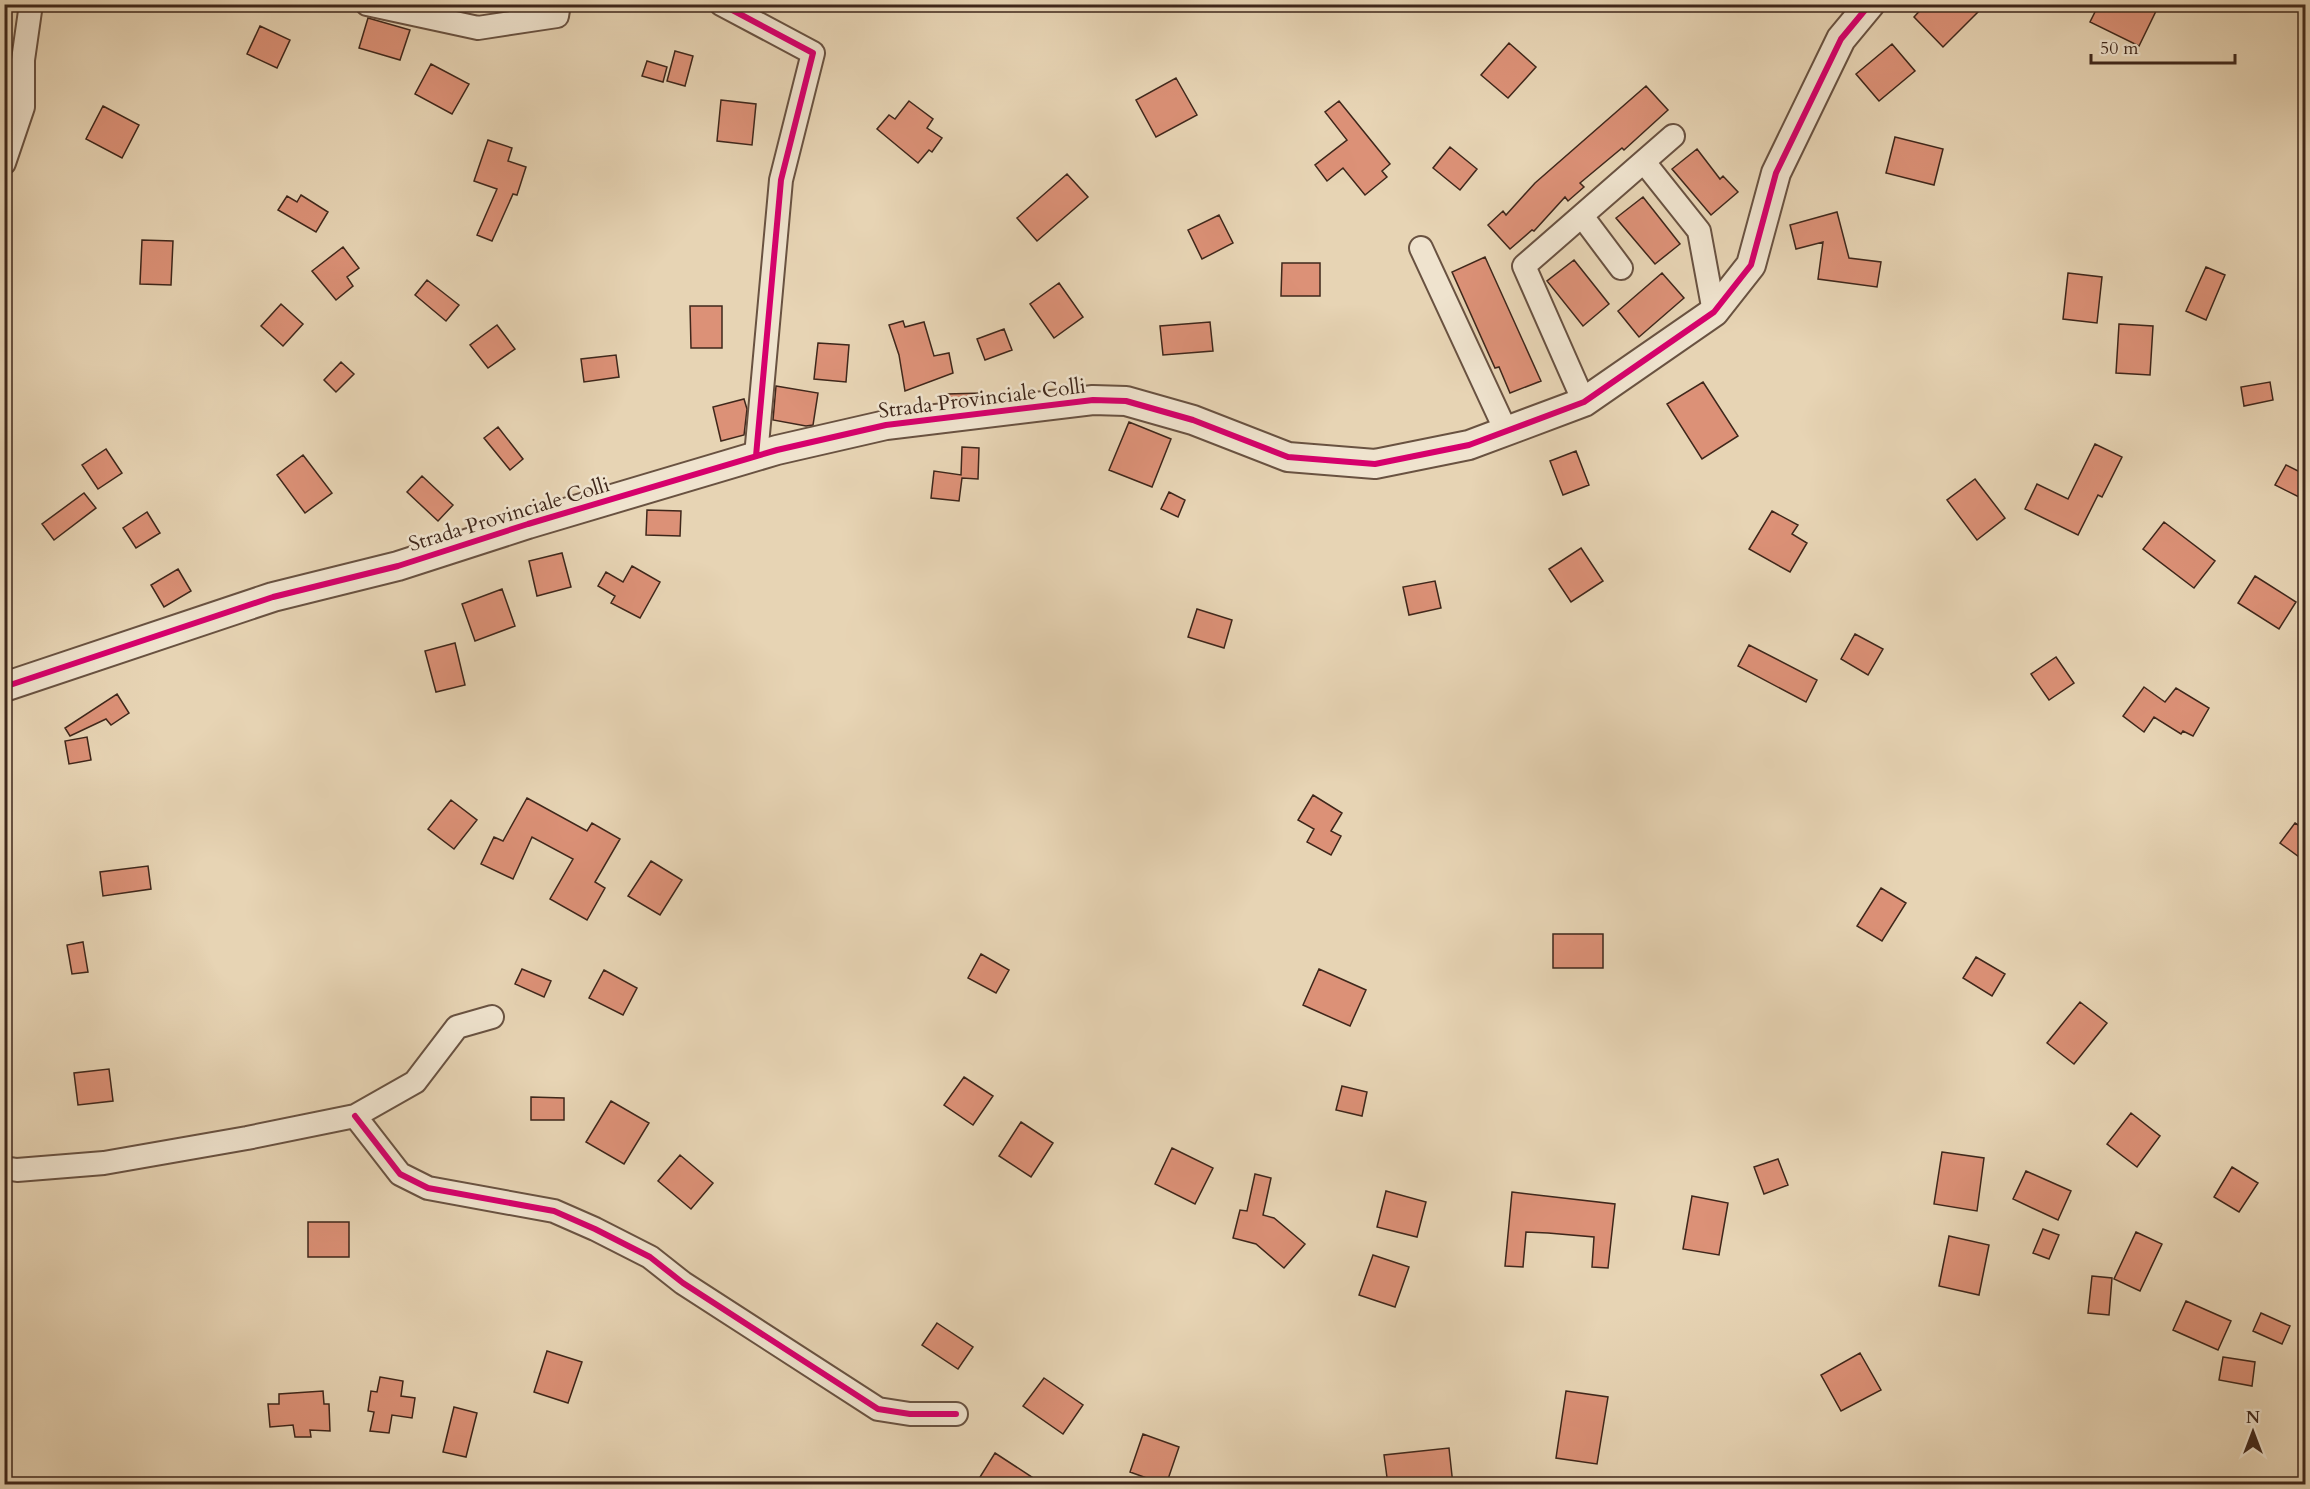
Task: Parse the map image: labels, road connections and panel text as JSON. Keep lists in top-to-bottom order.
{
  "streets": {
    "street": ["Strada Provinciale Colli"]
  },
  "scale_bar": "50 m",
  "north": "top"
}
